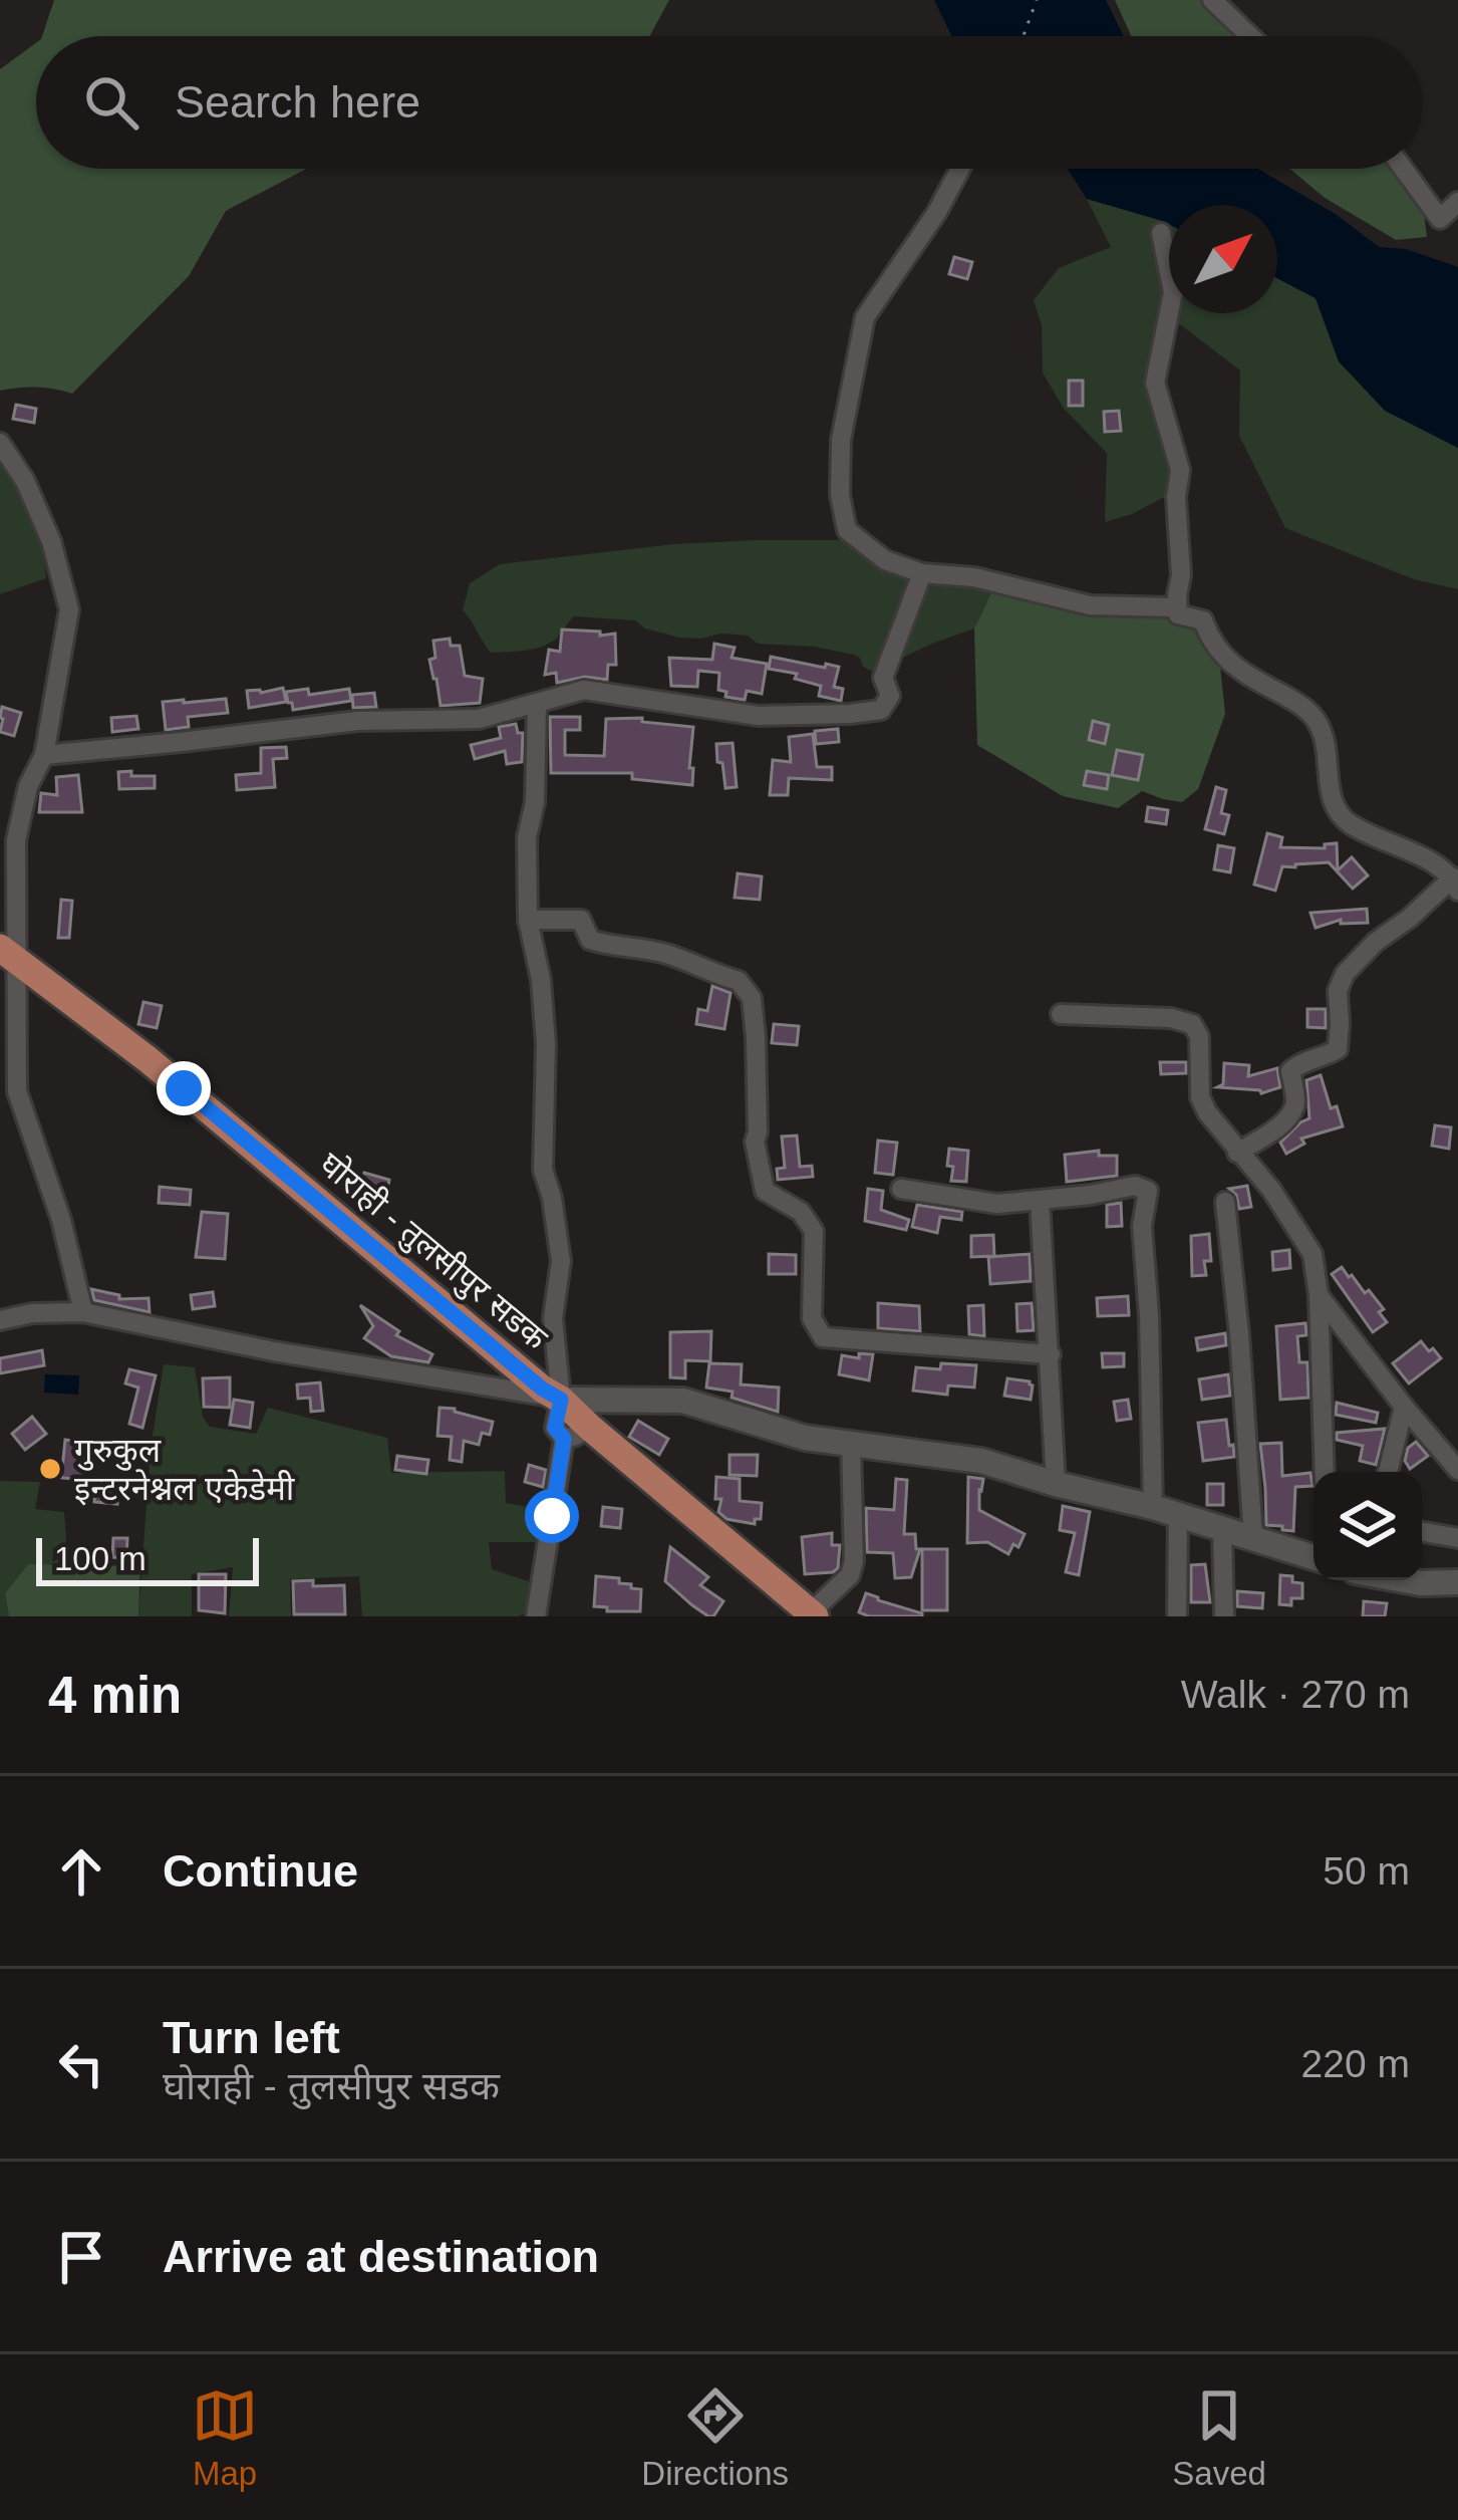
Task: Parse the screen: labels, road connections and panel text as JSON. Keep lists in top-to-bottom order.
{
  "streets": {
    "main road": ["घोराही - तुलसीपुर सडक"]
  },
  "places": ["गुरुकुल इन्टरनेश्नल एकेडेमी"],
  "scale_bar": "100 m",
  "north": "top right",
  "page": {
    "search": "Search here",
    "scale": "100 m",
    "heading": ["4 min", "Walk · 270 m"],
    "list": [
      ["Continue", "50 m"],
      ["Turn left", "घोराही - तुलसीपुर सडक", "220 m"],
      "Arrive at destination"
    ],
    "nav": ["Map", "Directions", "Saved"]
  }
}
